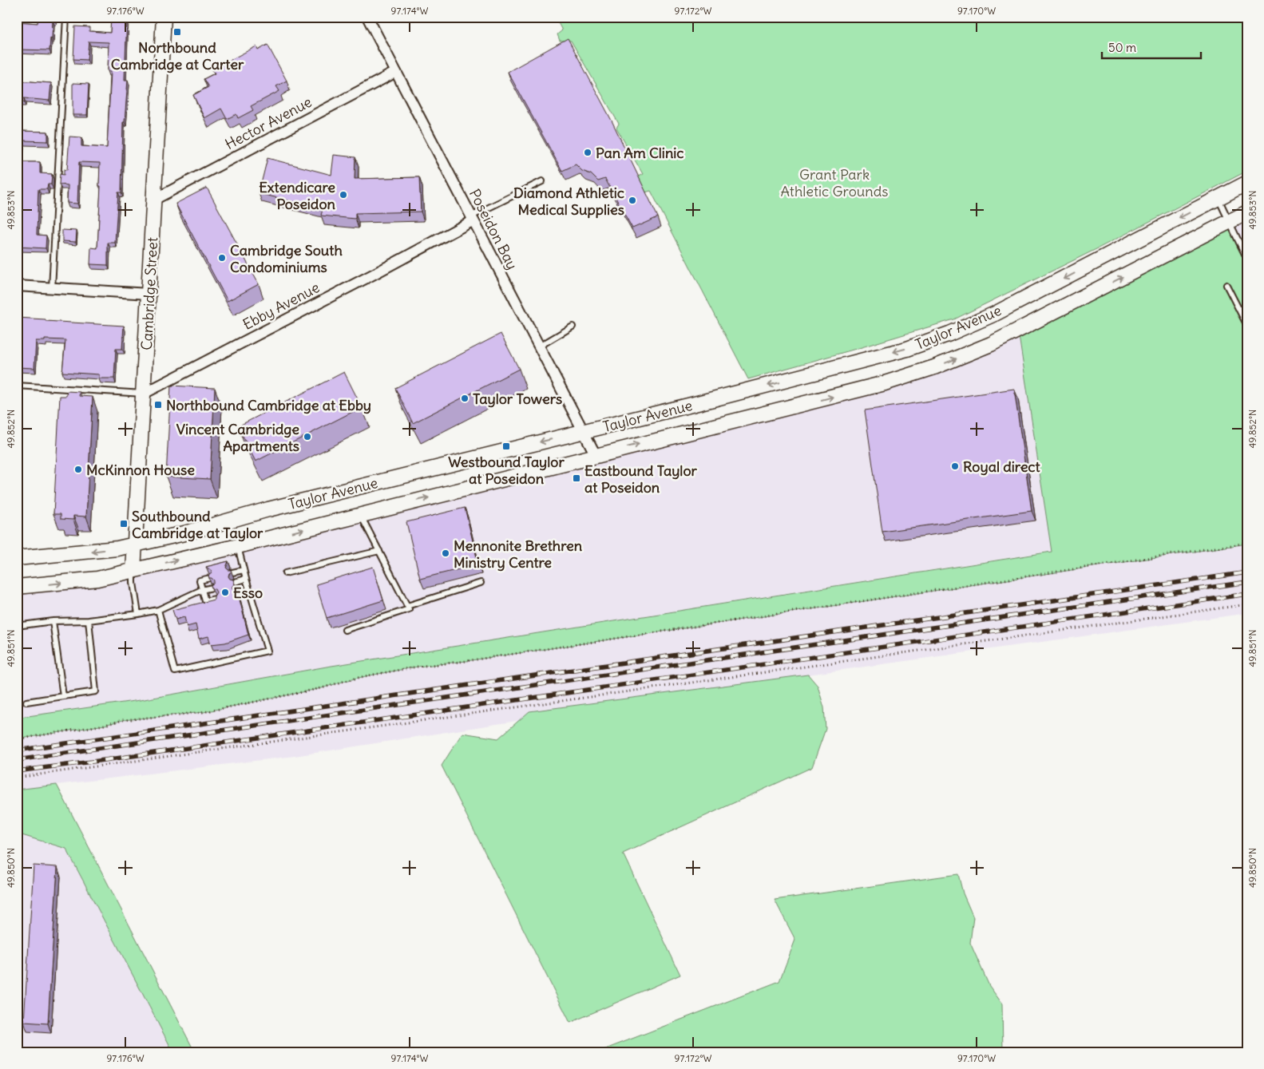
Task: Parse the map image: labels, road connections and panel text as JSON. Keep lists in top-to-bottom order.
{
  "streets": {
    "main road": ["Cambridge Street", "Taylor Avenue"],
    "street": ["Hector Avenue", "Poseidon Bay", "Ebby Avenue"]
  },
  "crossings": [
    ["Hector Avenue", "Poseidon Bay"],
    ["Hector Avenue", "Cambridge Street"],
    ["Poseidon Bay", "Ebby Avenue"],
    ["Poseidon Bay", "Taylor Avenue"],
    ["Cambridge Street", "Ebby Avenue"],
    ["Cambridge Street", "Taylor Avenue"]
  ],
  "parks": ["Grant Park Athletic Grounds"],
  "places": {
    "transit": [
      "Northbound Cambridge at Carter",
      "Northbound Cambridge at Ebby",
      "Westbound Taylor at Poseidon",
      "Eastbound Taylor at Poseidon",
      "Southbound Cambridge at Taylor"
    ],
    "other": [
      "Pan Am Clinic",
      "Extendicare Poseidon",
      "Diamond Athletic Medical Supplies",
      "Cambridge South Condominiums",
      "Taylor Towers",
      "Vincent Cambridge Apartments",
      "Royal direct",
      "McKinnon House",
      "Mennonite Brethren Ministry Centre",
      "Esso"
    ]
  },
  "scale_bar": "50 m",
  "coordinates": [
    "97.176°W",
    "97.174°W",
    "97.172°W",
    "97.170°W",
    "49.853°N",
    "49.852°N",
    "49.851°N",
    "49.850°N"
  ]
}
